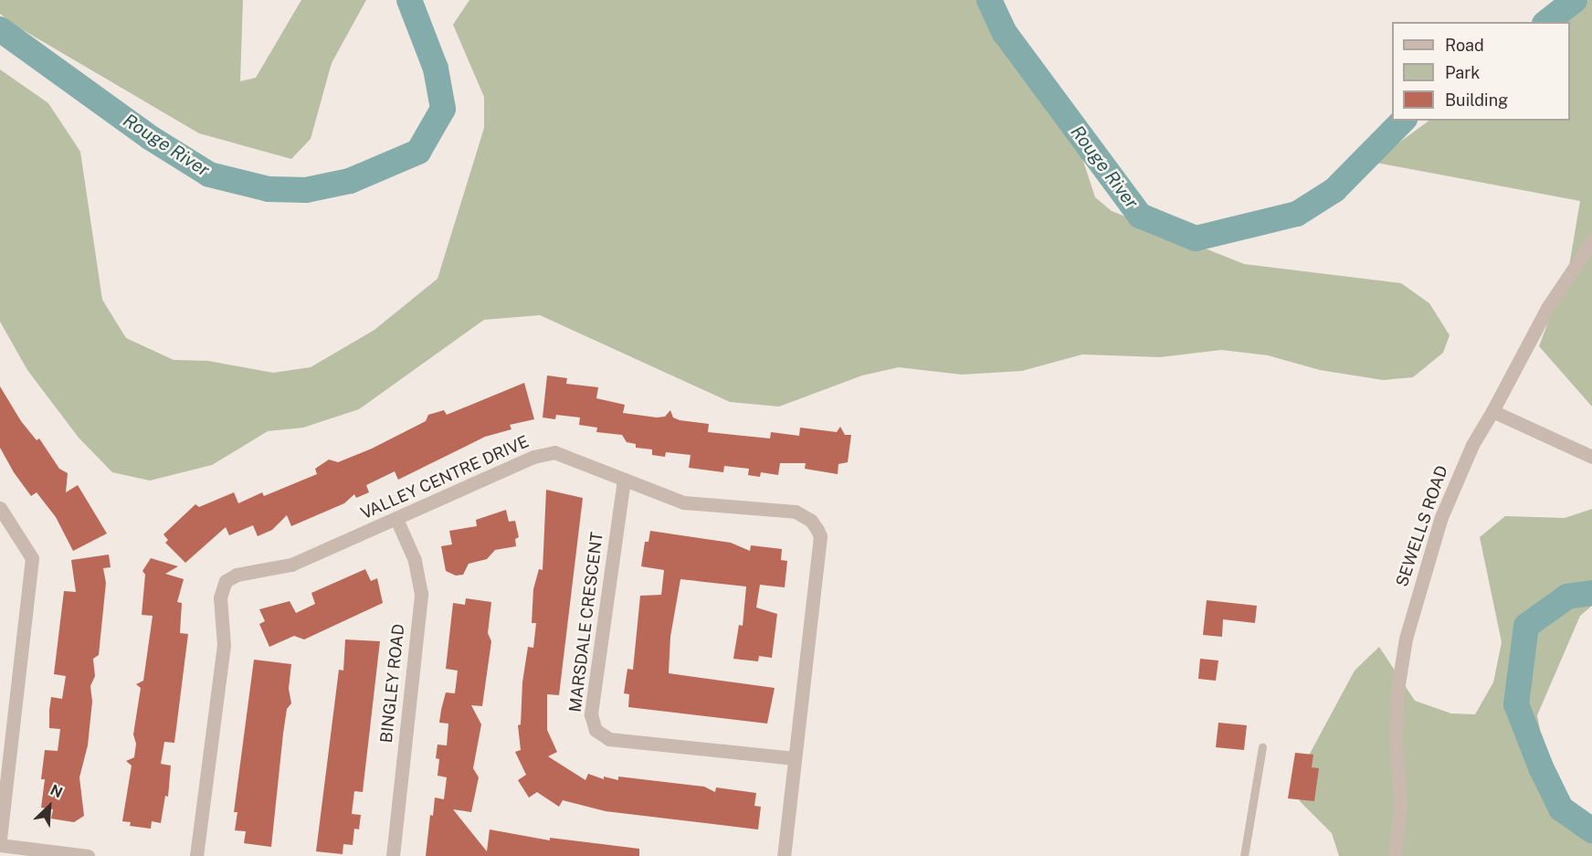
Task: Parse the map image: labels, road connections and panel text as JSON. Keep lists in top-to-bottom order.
{
  "streets": {
    "street": [
      "VALLEY CENTRE DRIVE",
      "SEWELLS ROAD",
      "MARSDALE CRESCENT",
      "BINGLEY ROAD"
    ]
  },
  "crossings": [
    ["VALLEY CENTRE DRIVE", "MARSDALE CRESCENT"],
    ["VALLEY CENTRE DRIVE", "BINGLEY ROAD"]
  ],
  "water": ["Rouge River"],
  "legend": ["Road", "Park", "Building"],
  "north": "top right"
}
